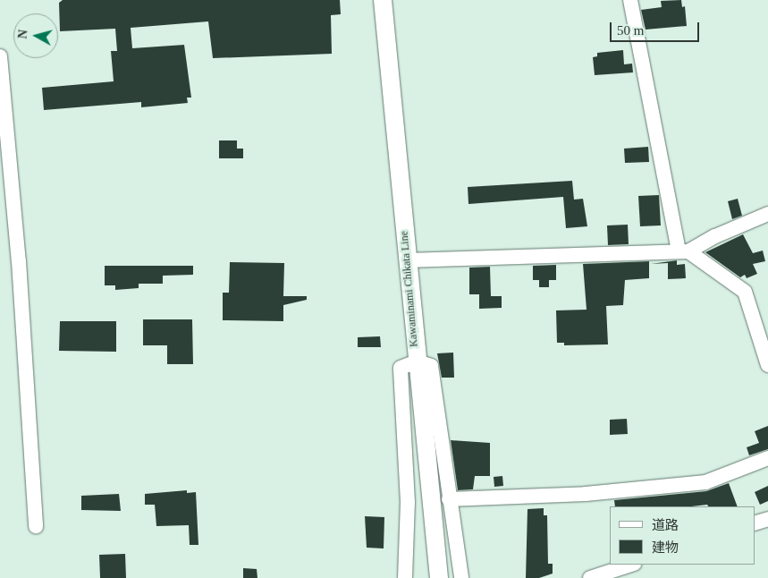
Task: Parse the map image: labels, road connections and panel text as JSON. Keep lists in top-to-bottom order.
{
  "streets": {
    "main road": ["Kawaminami Chikata Line"]
  },
  "legend": ["道路", "建物"],
  "scale_bar": "50 m",
  "north": "left"
}
